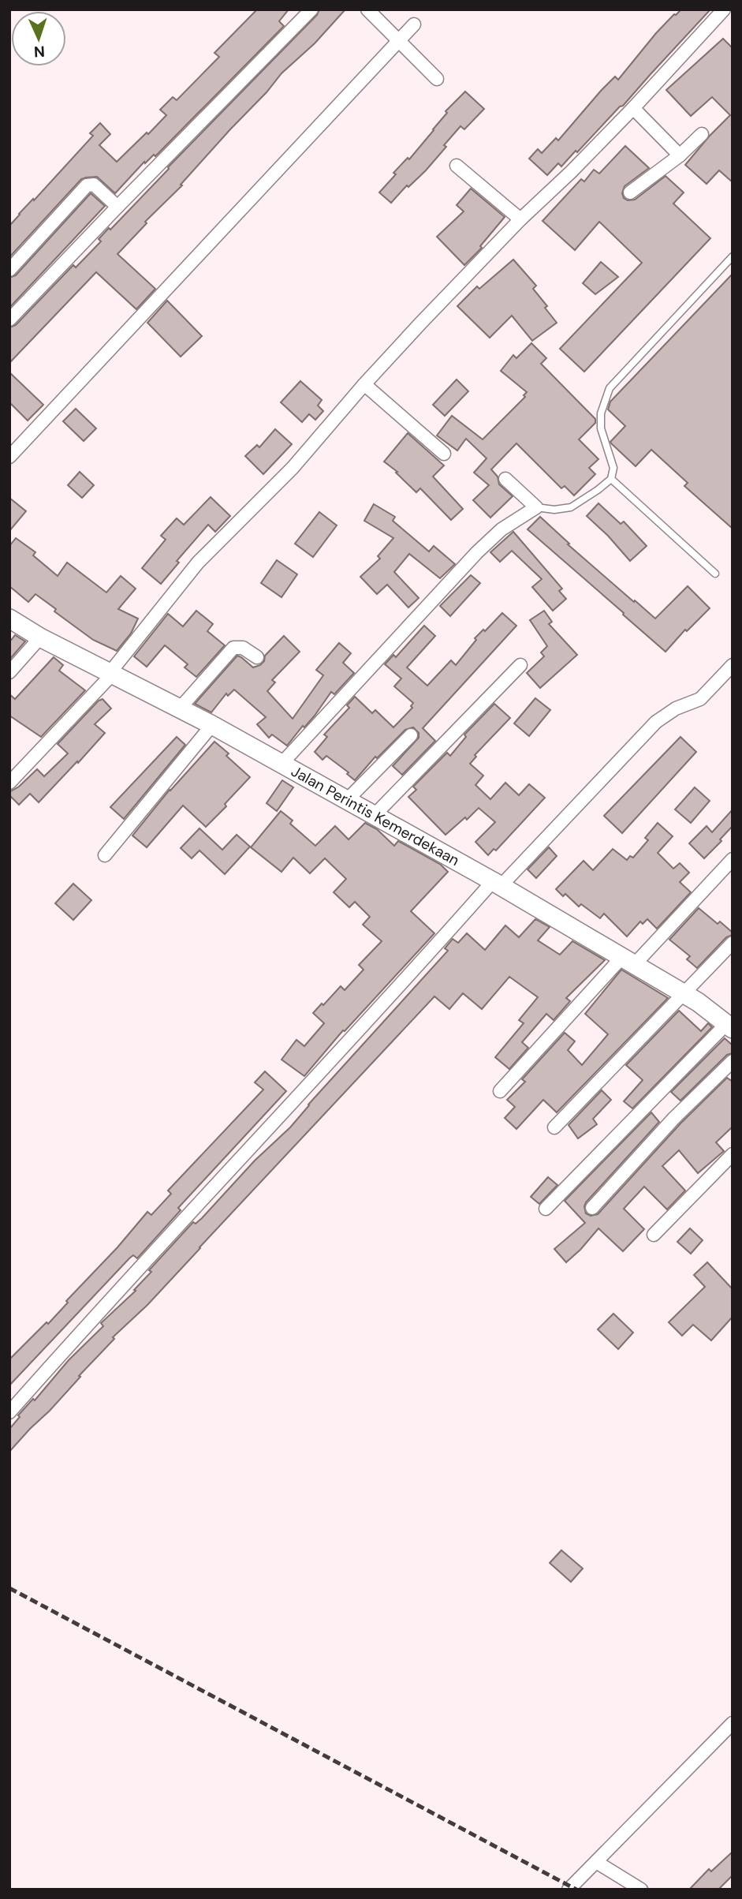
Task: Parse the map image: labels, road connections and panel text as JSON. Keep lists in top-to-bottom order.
{
  "streets": {
    "street": ["Jalan Perintis Kemerdekaan"]
  },
  "north": "bottom"
}
